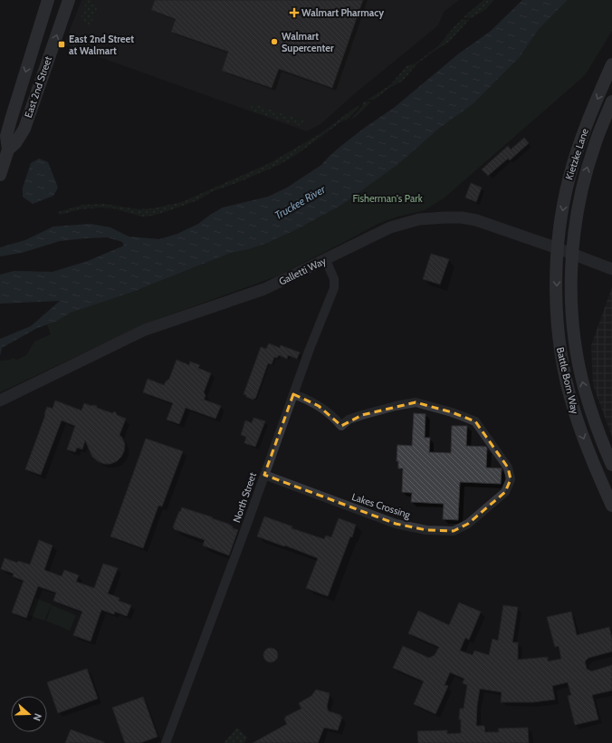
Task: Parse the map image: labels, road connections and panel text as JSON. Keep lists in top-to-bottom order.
{
  "streets": {
    "main road": ["East 2nd Street", "Kietzke Lane", "Battle Born Way"],
    "street": ["Galletti Way", "North Street", "Lakes Crossing"]
  },
  "crossings": [
    ["Kietzke Lane", "Galletti Way"],
    ["Kietzke Lane", "Battle Born Way"],
    ["Galletti Way", "Battle Born Way"],
    ["Galletti Way", "North Street"],
    ["North Street", "Lakes Crossing"]
  ],
  "water": ["Truckee River"],
  "parks": ["Fisherman's Park"],
  "places": {
    "health": ["Walmart Pharmacy"],
    "other": ["Walmart Supercenter"],
    "transit": ["East 2nd Street at Walmart"]
  },
  "north": "right"
}
